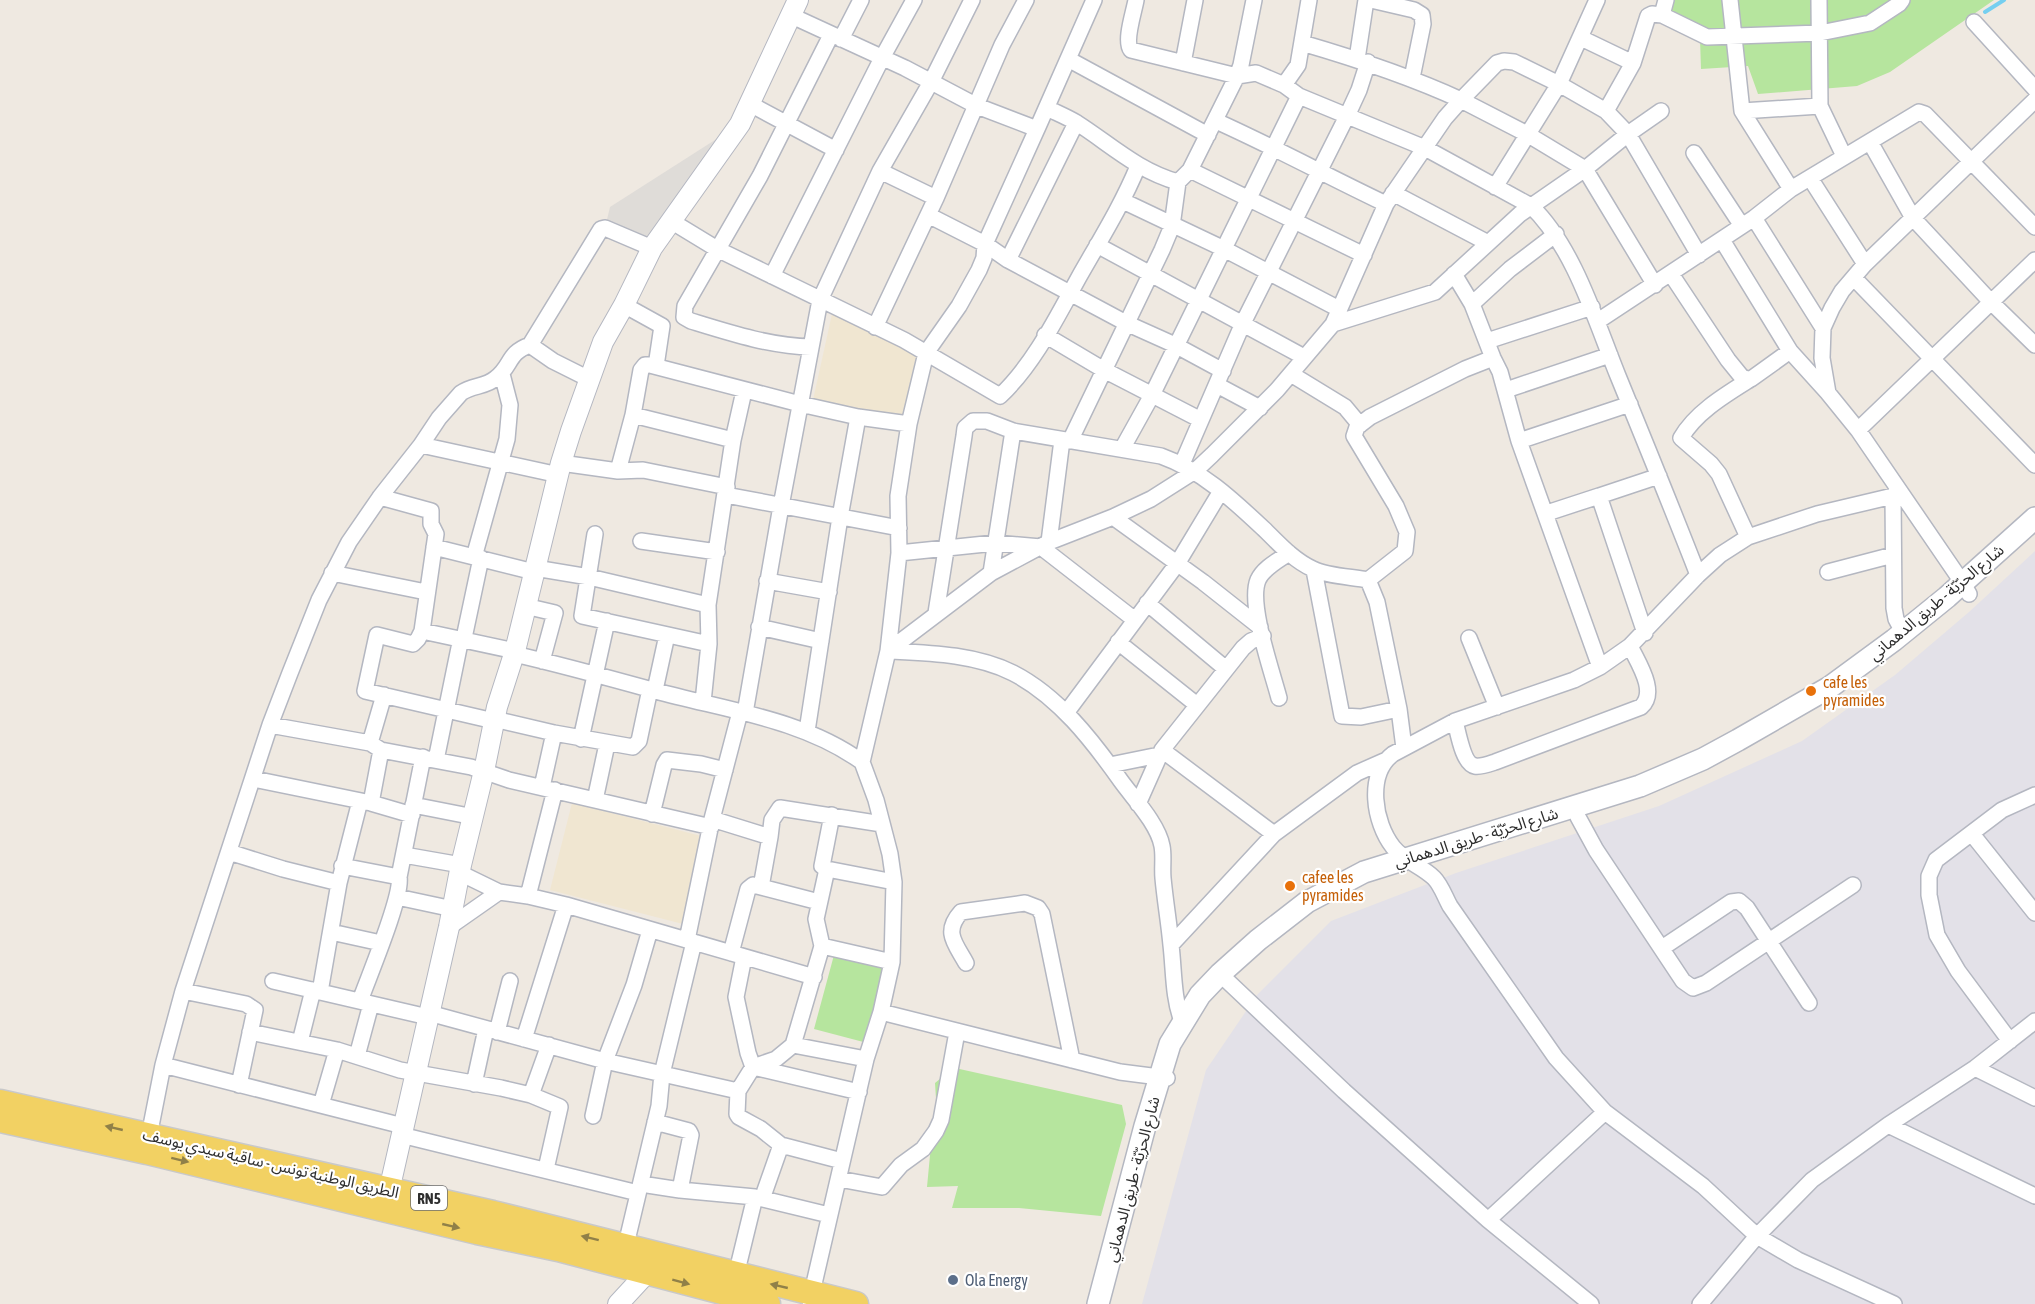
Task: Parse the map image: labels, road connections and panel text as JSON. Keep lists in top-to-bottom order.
{
  "streets": {
    "main road": ["شارع الحرّيّة - طريق الدهماني", "الطريق الوطنية تونس - ساقية سيدي يوسف", "RN5"]
  },
  "places": ["cafe les pyramides", "cafee les pyramides", "Ola Energy"]
}
